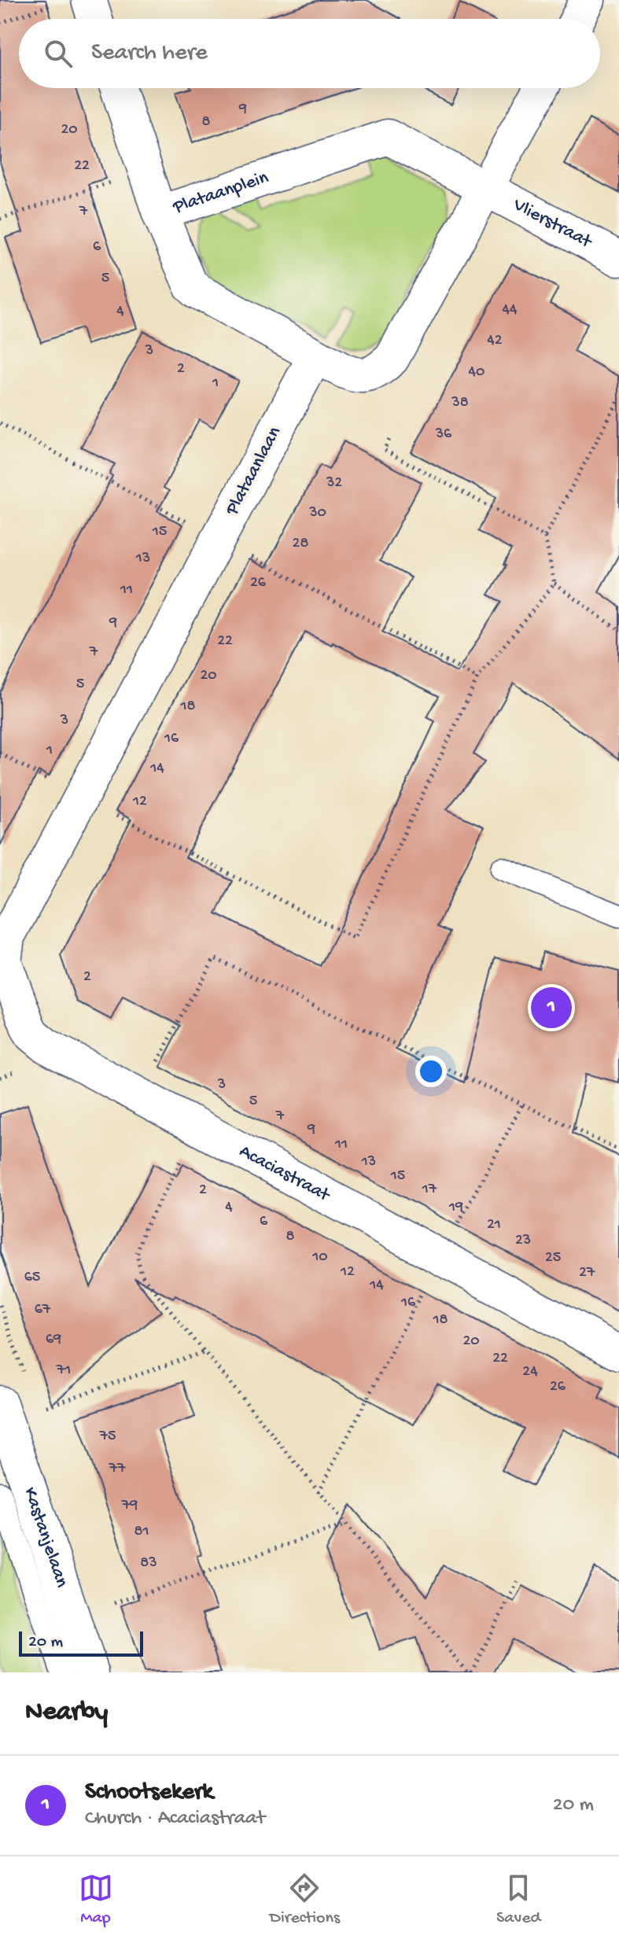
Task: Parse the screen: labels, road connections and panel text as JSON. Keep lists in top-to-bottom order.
{
  "streets": {
    "street": [
      "Plataanplein",
      "Vlierstraat",
      "Plataanlaan",
      "Acaciastraat",
      "Kastanjelaan"
    ]
  },
  "crossings": [
    ["Plataanplein", "Vlierstraat"],
    ["Plataanplein", "Plataanlaan"],
    ["Plataanlaan", "Acaciastraat"]
  ],
  "house_numbers": [
    "9",
    "8",
    "20",
    "22",
    "7",
    "6",
    "5",
    "44",
    "4",
    "42",
    "3",
    "2",
    "40",
    "1",
    "38",
    "36",
    "32",
    "30",
    "15",
    "28",
    "13",
    "26",
    "11",
    "9",
    "22",
    "7",
    "20",
    "5",
    "18",
    "3",
    "16",
    "1",
    "14",
    "12",
    "2",
    "3",
    "5",
    "7",
    "9",
    "11",
    "13",
    "15",
    "17",
    "2",
    "4",
    "19",
    "6",
    "21",
    "8",
    "23",
    "10",
    "25",
    "12",
    "27",
    "65",
    "14",
    "16",
    "67",
    "18",
    "69",
    "20",
    "22",
    "71",
    "24",
    "26",
    "75",
    "77",
    "79",
    "81",
    "83"
  ],
  "scale_bar": "20 m",
  "page": {
    "search": "Search here",
    "pins": "1",
    "scale": "20 m",
    "heading": "Nearby",
    "list": [
      {
        "mark": "1",
        "name": "Schootsekerk",
        "note": "Church · Acaciastraat",
        "value": "20 m"
      }
    ],
    "nav": ["Map", "Directions", "Saved"]
  }
}
